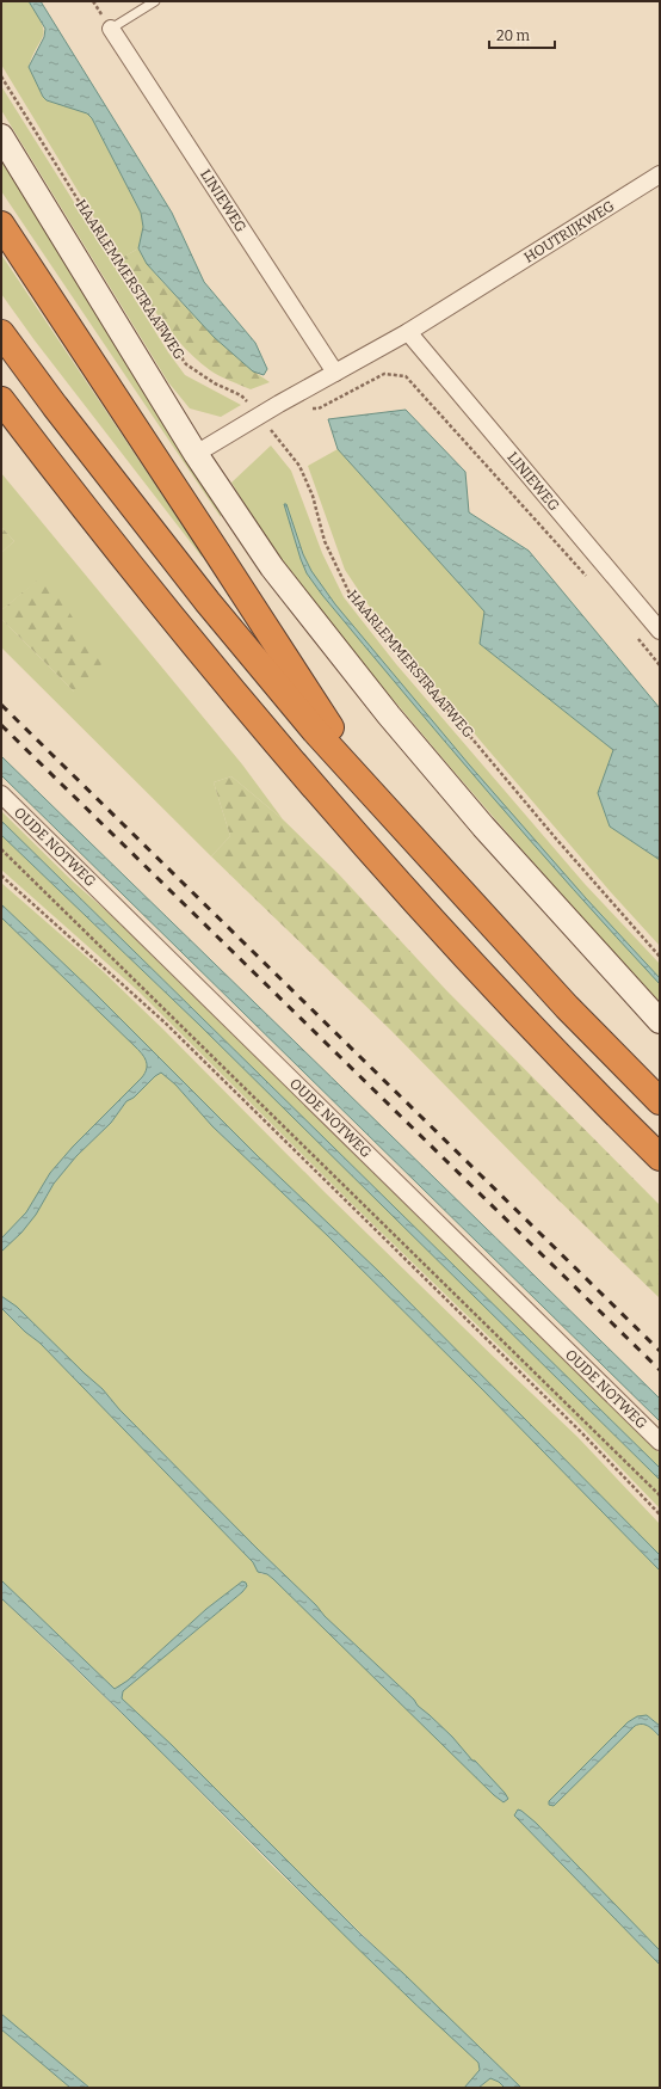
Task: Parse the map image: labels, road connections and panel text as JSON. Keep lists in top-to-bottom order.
{
  "streets": {
    "street": ["LINIEWEG", "HOUTRIJKWEG", "OUDE NOTWEG"],
    "path": ["HAARLEMMERSTRAATWEG"]
  },
  "crossings": [
    ["LINIEWEG", "HOUTRIJKWEG"]
  ],
  "scale_bar": "20 m"
}
